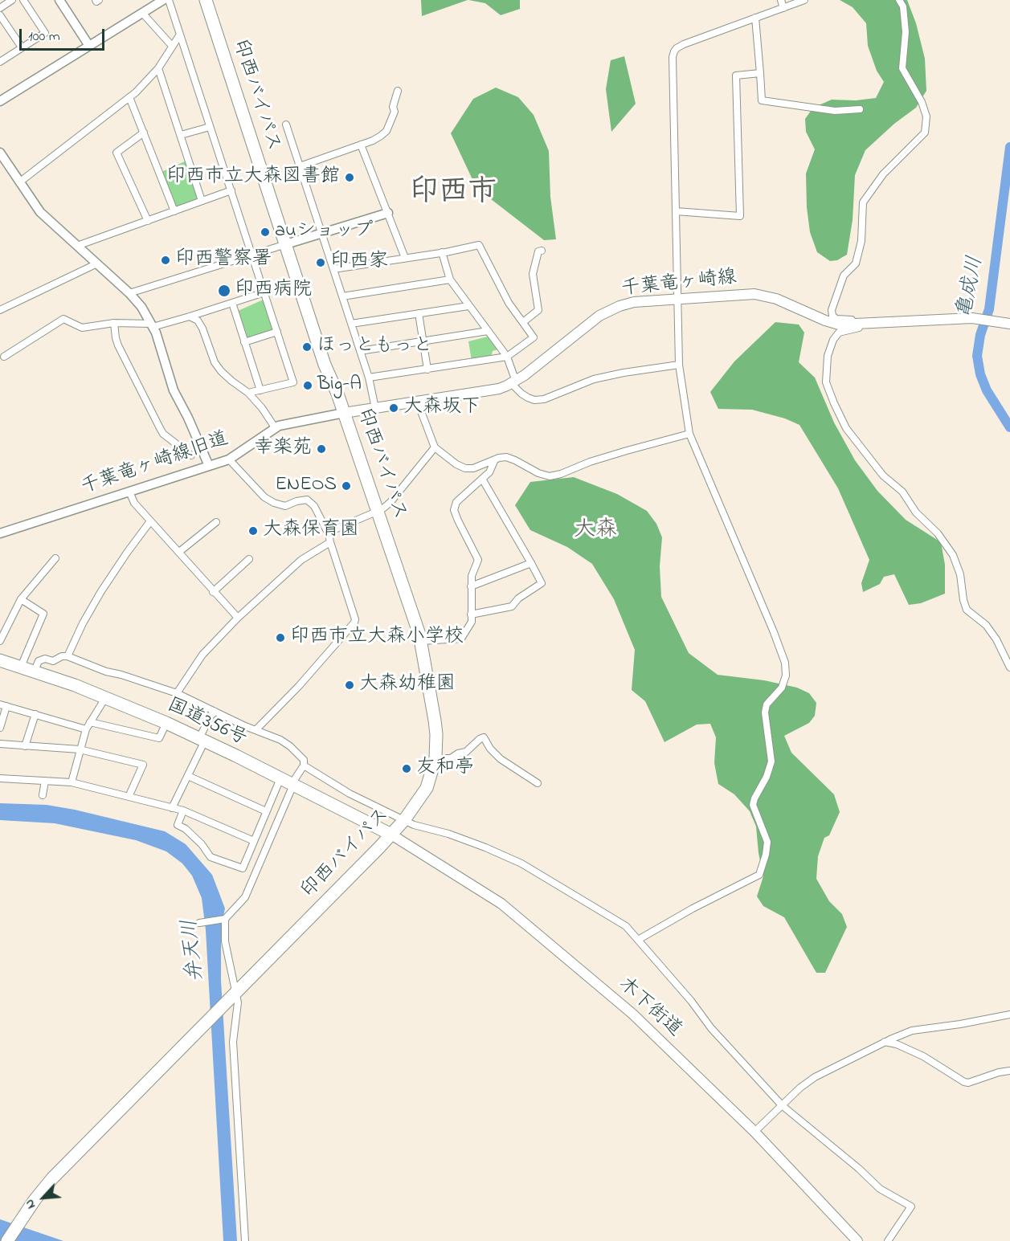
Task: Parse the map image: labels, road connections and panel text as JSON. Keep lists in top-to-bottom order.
{
  "streets": {
    "highway": ["印西バイパス", "国道356号"],
    "main road": ["千葉竜ヶ崎線", "木下街道"],
    "street": ["千葉竜ヶ崎線旧道"]
  },
  "crossings": [
    ["印西バイパス", "千葉竜ヶ崎線"],
    ["印西バイパス", "千葉竜ヶ崎線旧道"],
    ["印西バイパス", "国道356号"],
    ["印西バイパス", "木下街道"],
    ["千葉竜ヶ崎線", "千葉竜ヶ崎線旧道"],
    ["国道356号", "木下街道"]
  ],
  "districts": ["印西市", "大森"],
  "water": ["亀成川", "弁天川"],
  "places": [
    "印西市立大森図書館",
    "auショップ",
    "印西警察署",
    "印西家",
    "印西病院",
    "ほっともっと",
    "Big-A",
    "大森坂下",
    "幸楽苑",
    "ENEOS",
    "大森保育園",
    "印西市立大森小学校",
    "大森幼稚園",
    "友和亭"
  ],
  "scale_bar": "100 m",
  "north": "bottom left"
}
